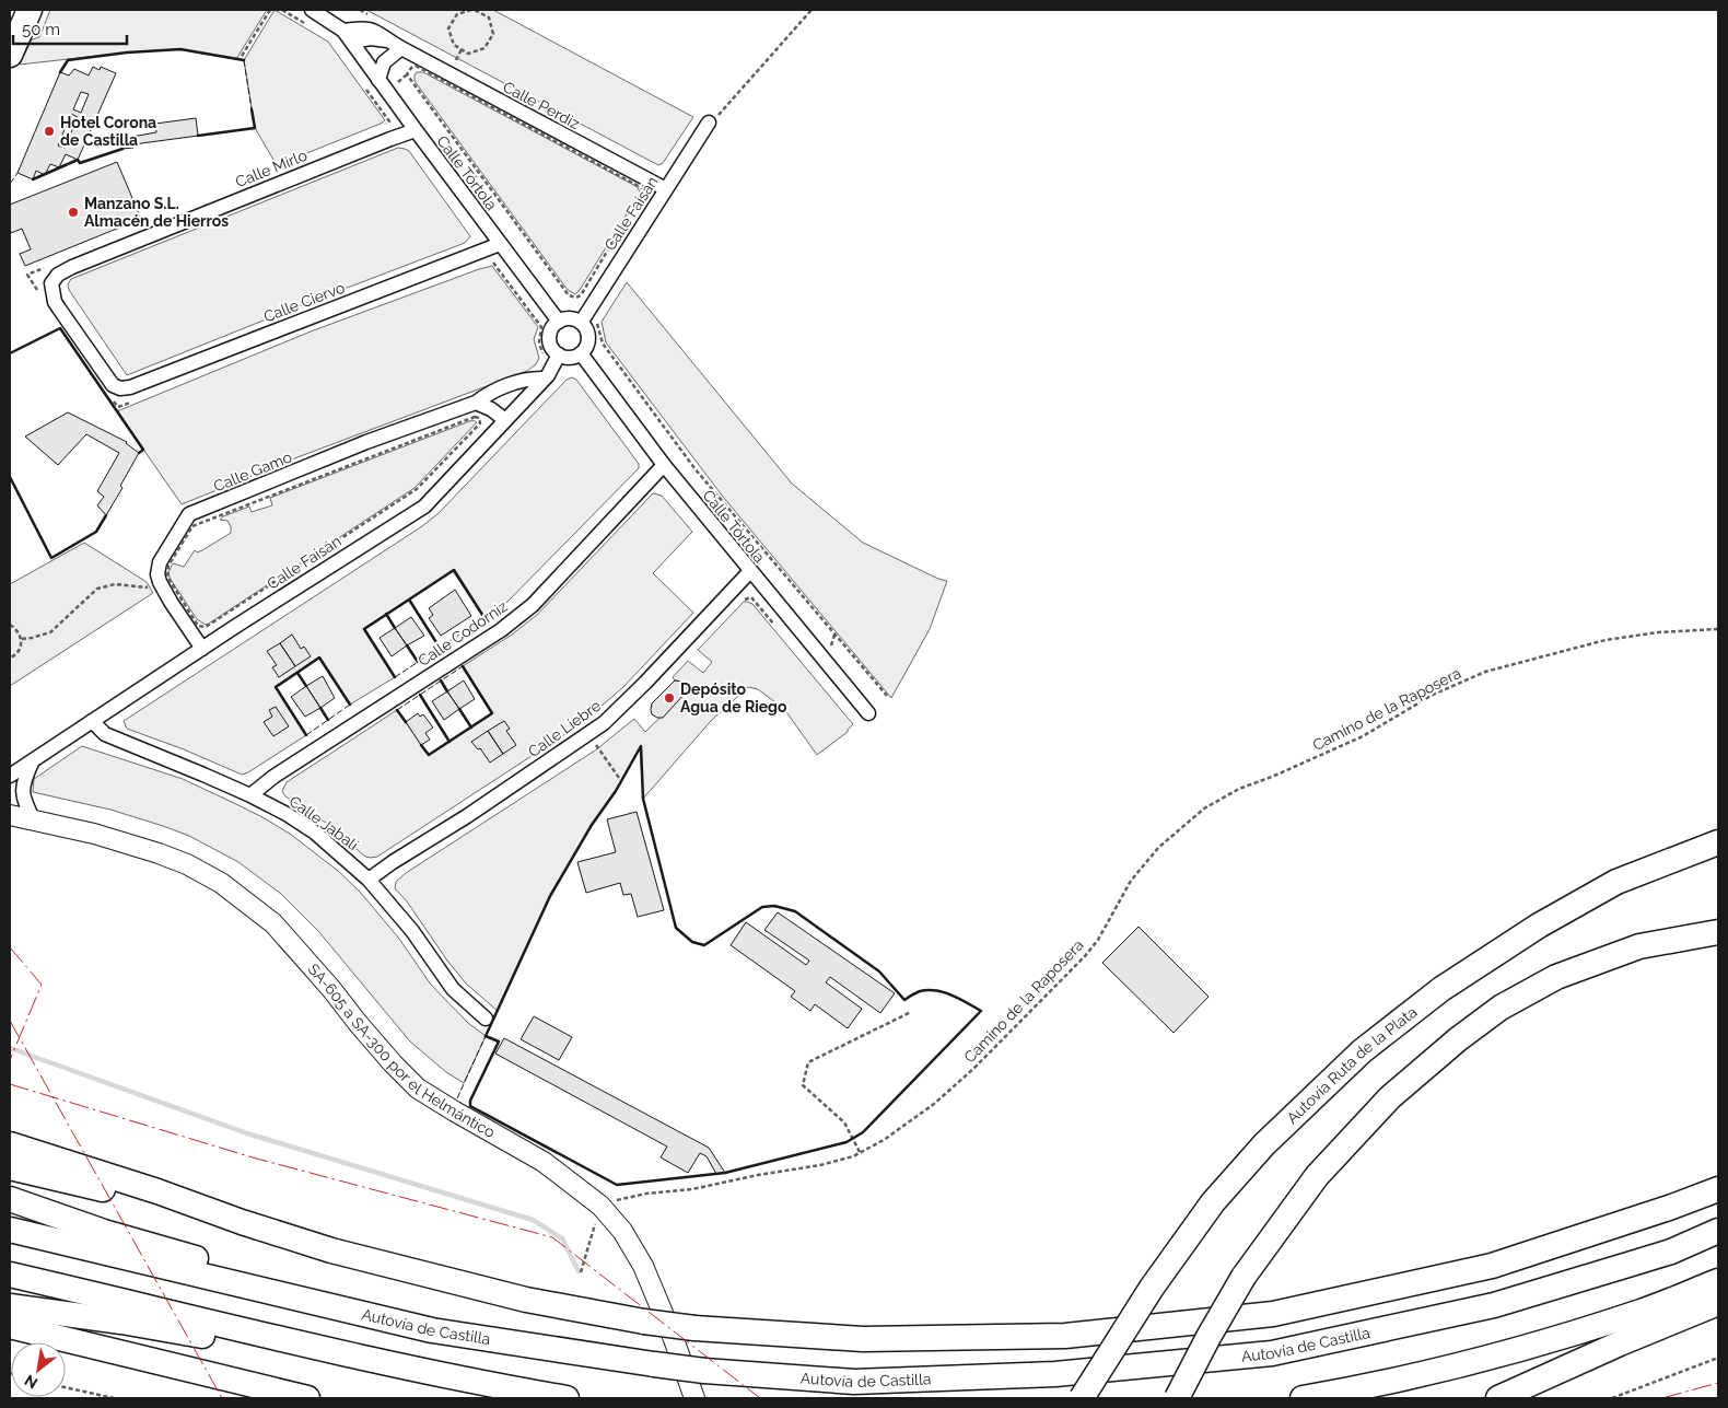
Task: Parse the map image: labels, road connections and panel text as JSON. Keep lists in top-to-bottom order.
{
  "streets": {
    "highway": ["Autovía Ruta de la Plata", "Autovía de Castilla"],
    "street": [
      "Calle Perdiz",
      "Calle Mirlo",
      "Calle Tórtola",
      "Calle Faisán",
      "Calle Ciervo",
      "Calle Gamo",
      "Calle Codorniz",
      "Calle Liebre",
      "Calle Jabalí",
      "SA-605 a SA-300 por el Helmántico"
    ],
    "path": ["Camino de la Raposera"]
  },
  "crossings": [
    ["Calle Perdiz", "Calle Tórtola"],
    ["Calle Perdiz", "Calle Faisán"],
    ["Calle Mirlo", "Calle Tórtola"],
    ["Calle Mirlo", "Calle Ciervo"],
    ["Calle Tórtola", "Calle Faisán"],
    ["Calle Tórtola", "Calle Ciervo"],
    ["Calle Tórtola", "Calle Codorniz"],
    ["Calle Tórtola", "Calle Liebre"],
    ["Calle Faisán", "Calle Gamo"],
    ["Calle Faisán", "Calle Jabalí"],
    ["Calle Codorniz", "Calle Jabalí"],
    ["Camino de la Raposera", "SA-605 a SA-300 por el Helmántico"],
    ["Calle Liebre", "Calle Jabalí"]
  ],
  "places": ["Hotel Corona de Castilla", "Manzano S.L. Almacén de Hierros", "Depósito Agua de Riego"],
  "scale_bar": "50 m",
  "north": "bottom left"
}
